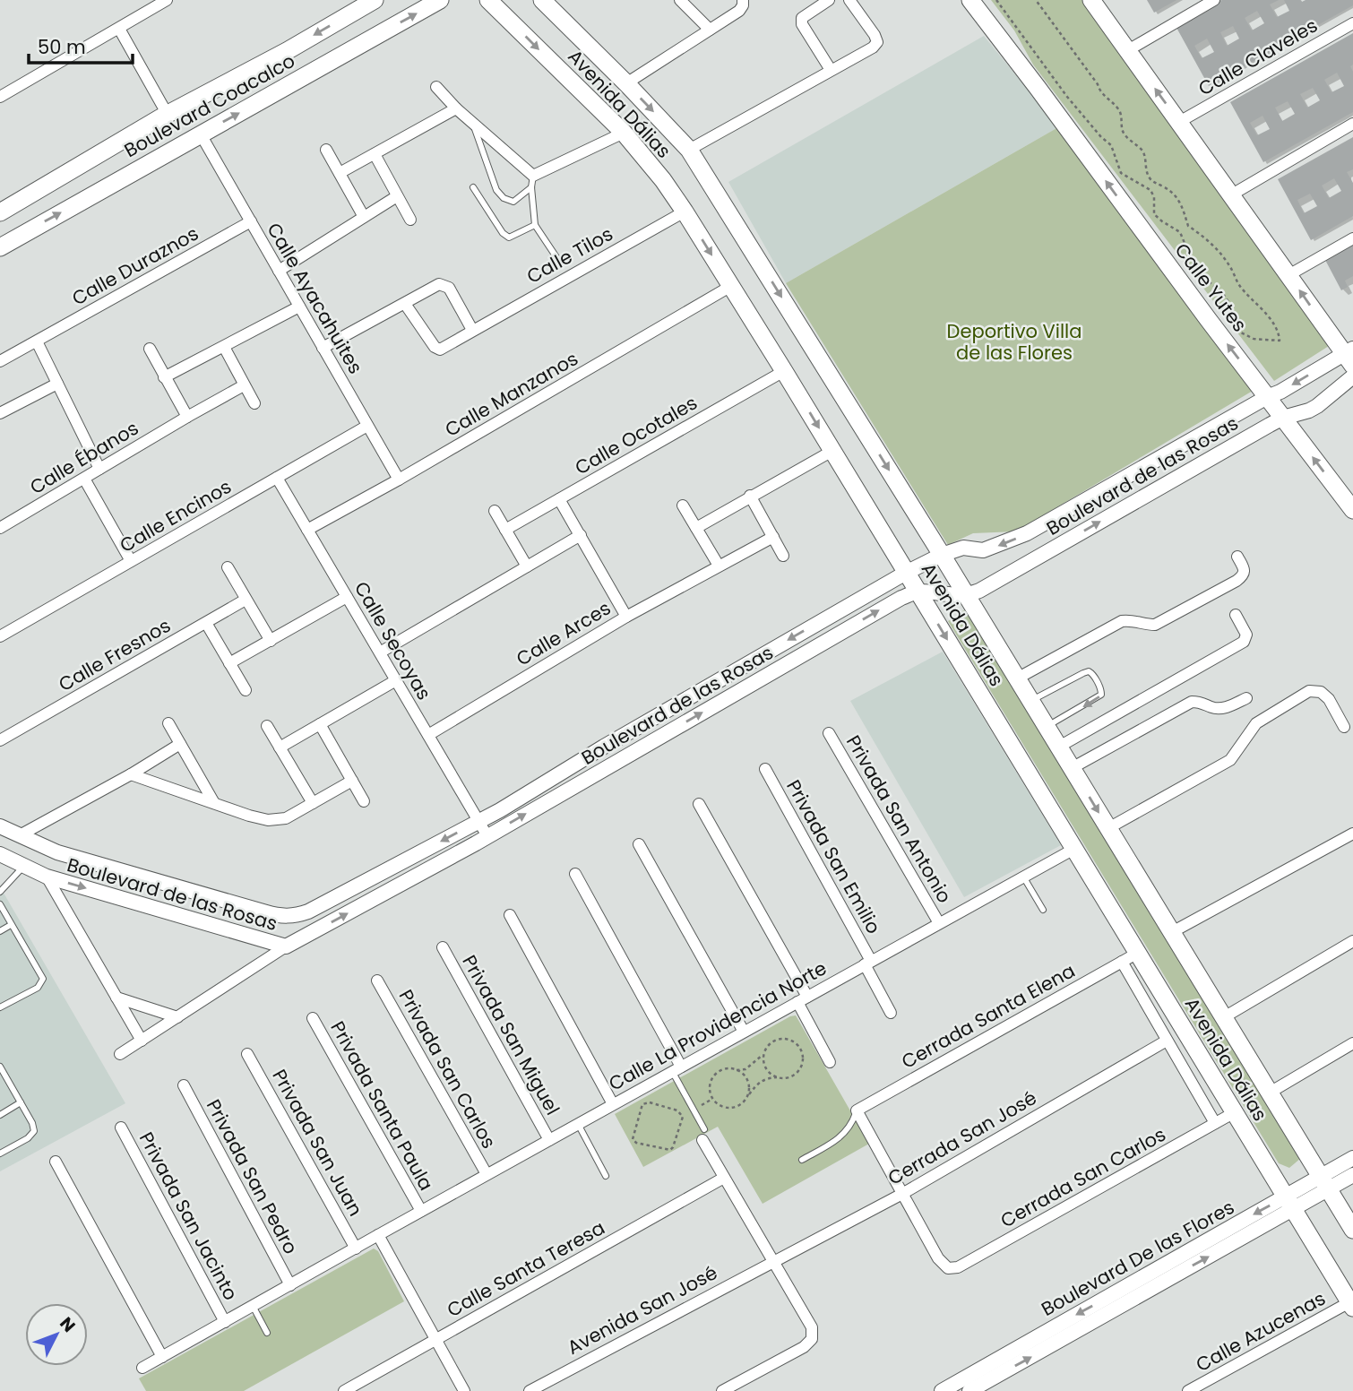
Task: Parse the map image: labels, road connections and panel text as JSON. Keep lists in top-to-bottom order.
{
  "streets": {
    "main road": ["Avenida Dálias", "Boulevard Coacalco", "Calle Yutes"],
    "street": [
      "Calle Claveles",
      "Calle Tilos",
      "Calle Duraznos",
      "Calle Ayacahuites",
      "Calle Manzanos",
      "Calle Ocotales",
      "Calle Ébanos",
      "Boulevard de las Rosas",
      "Calle Encinos",
      "Calle Arces",
      "Calle Secoyas",
      "Calle Fresnos",
      "Privada San Antonio",
      "Privada San Emilio",
      "Cerrada Santa Elena",
      "Calle La Providencia Norte",
      "Privada San Miguel",
      "Privada San Carlos",
      "Privada Santa Paula",
      "Cerrada San José",
      "Privada San Juan",
      "Privada San Pedro",
      "Cerrada San Carlos",
      "Privada San Jacinto",
      "Boulevard De las Flores",
      "Calle Santa Teresa",
      "Avenida San José",
      "Calle Azucenas"
    ]
  },
  "crossings": [
    ["Avenida Dálias", "Calle Tilos"],
    ["Avenida Dálias", "Calle Manzanos"],
    ["Avenida Dálias", "Calle Ocotales"],
    ["Avenida Dálias", "Boulevard de las Rosas"],
    ["Avenida Dálias", "Cerrada Santa Elena"],
    ["Avenida Dálias", "Calle La Providencia Norte"],
    ["Avenida Dálias", "Cerrada San Carlos"],
    ["Avenida Dálias", "Boulevard De las Flores"],
    ["Avenida Dálias", "Calle Azucenas"],
    ["Boulevard Coacalco", "Calle Ayacahuites"],
    ["Calle Duraznos", "Calle Ayacahuites"],
    ["Calle Yutes", "Boulevard de las Rosas"],
    ["Calle Ayacahuites", "Calle Manzanos"],
    ["Calle Ayacahuites", "Calle Encinos"],
    ["Calle Manzanos", "Calle Secoyas"],
    ["Boulevard de las Rosas", "Calle Secoyas"],
    ["Calle Encinos", "Calle Secoyas"],
    ["Calle Arces", "Calle Secoyas"],
    ["Privada San Antonio", "Calle La Providencia Norte"],
    ["Privada San Emilio", "Calle La Providencia Norte"],
    ["Calle La Providencia Norte", "Privada San Miguel"],
    ["Calle La Providencia Norte", "Privada San Carlos"],
    ["Calle La Providencia Norte", "Privada Santa Paula"],
    ["Calle La Providencia Norte", "Privada San Juan"],
    ["Calle La Providencia Norte", "Privada San Pedro"],
    ["Calle La Providencia Norte", "Privada San Jacinto"],
    ["Cerrada San José", "Cerrada San Carlos"],
    ["Cerrada San José", "Avenida San José"]
  ],
  "parks": ["Deportivo Villa de las Flores"],
  "scale_bar": "50 m",
  "north": "top right"
}
